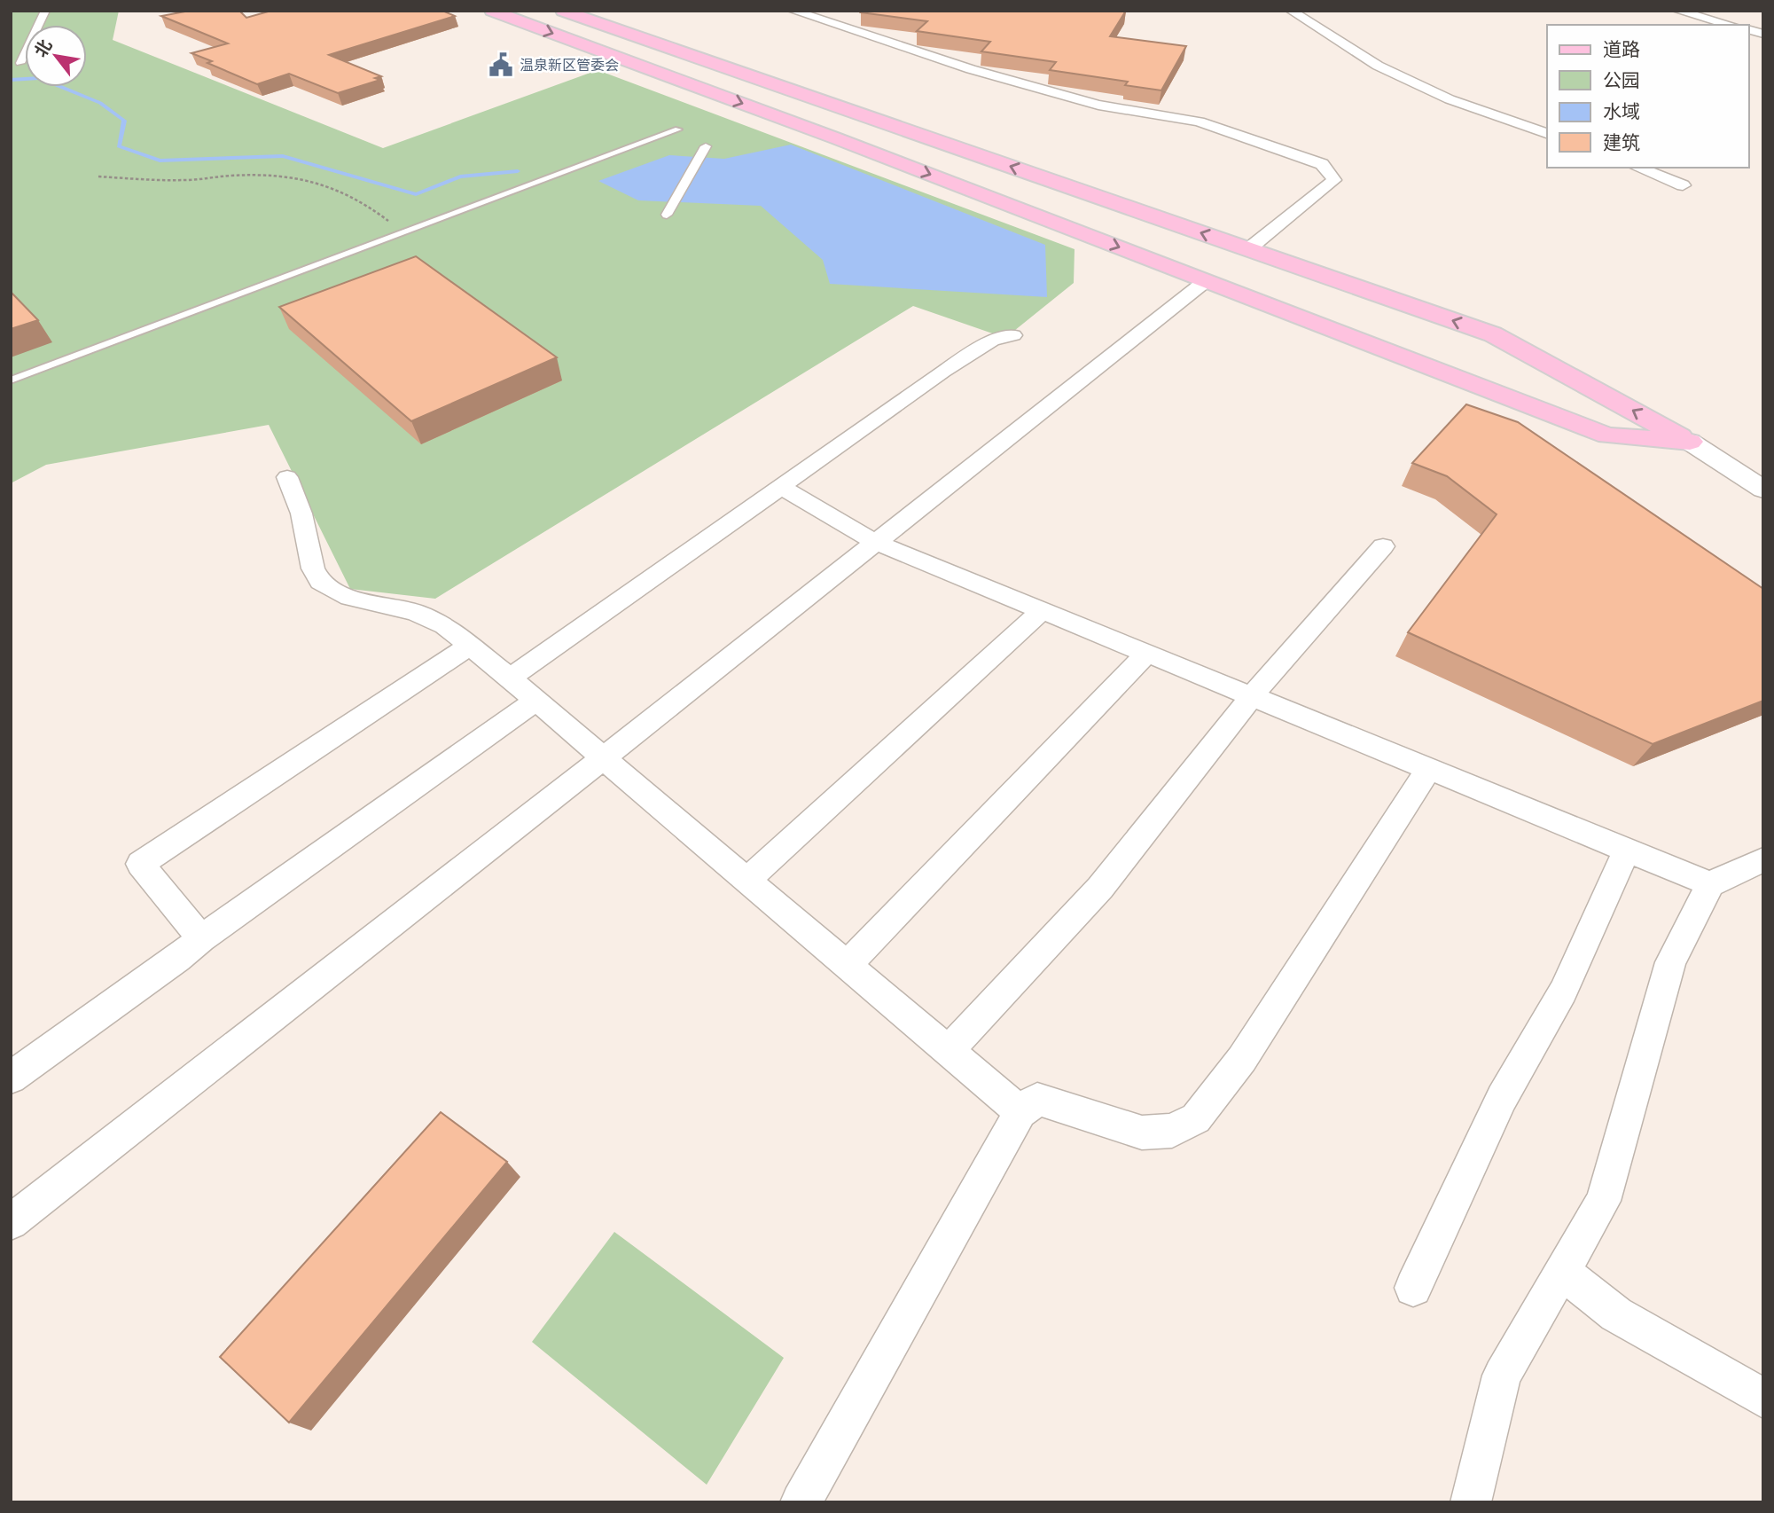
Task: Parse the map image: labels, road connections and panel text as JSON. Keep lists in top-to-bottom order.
{
  "places": {
    "public building": ["温泉新区管委会"]
  },
  "legend": [
    "道路",
    "公园",
    "水域",
    "建筑"
  ],
  "north": "top left"
}
